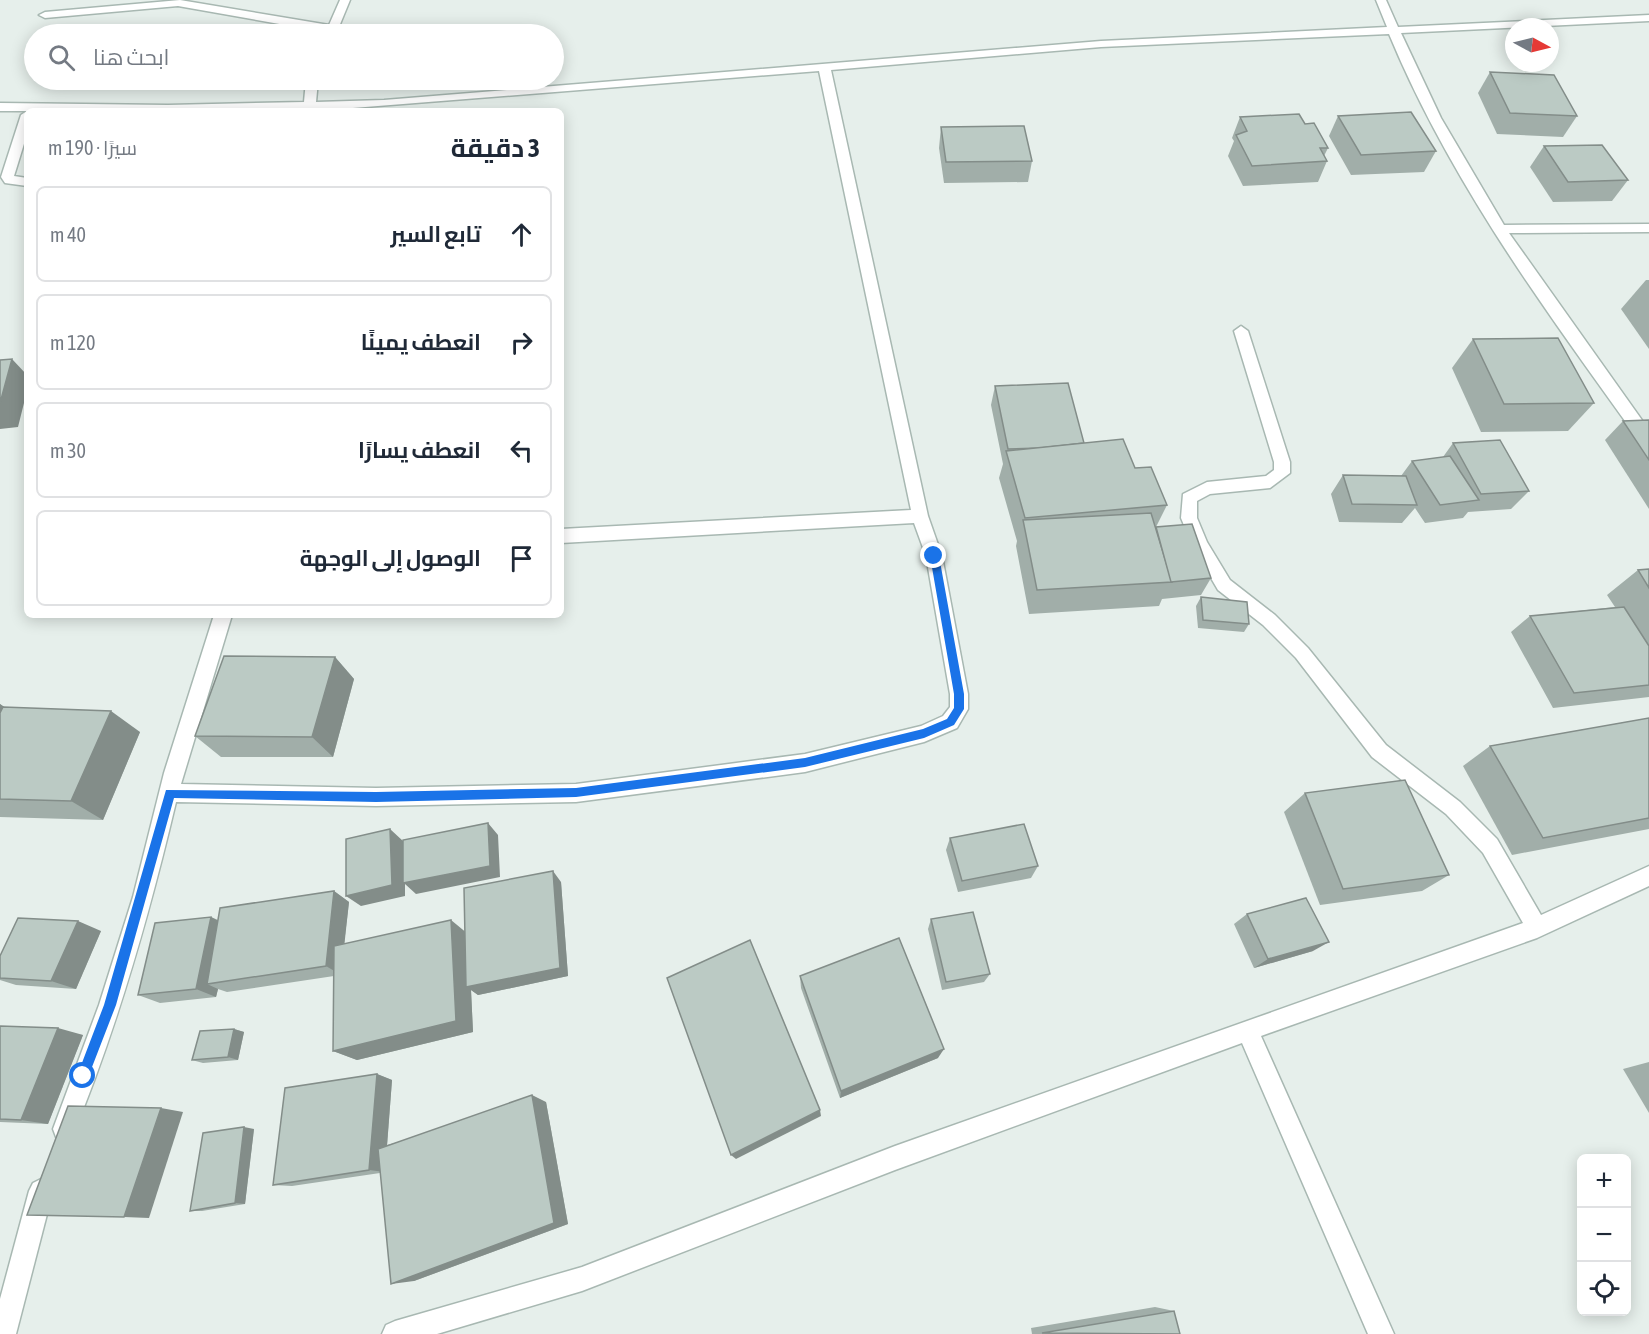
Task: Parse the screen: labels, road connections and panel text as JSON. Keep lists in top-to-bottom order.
{
  "north": "right",
  "page": {
    "search": "ابحث هنا",
    "heading": ["3 دقيقة", "سيرًا · 190 m"],
    "list": [
      ["تابع السير", "40 m"],
      ["انعطف يمينًا", "120 m"],
      ["انعطف يسارًا", "30 m"],
      "الوصول إلى الوجهة"
    ],
    "map_buttons": ["+", "−"]
  }
}
